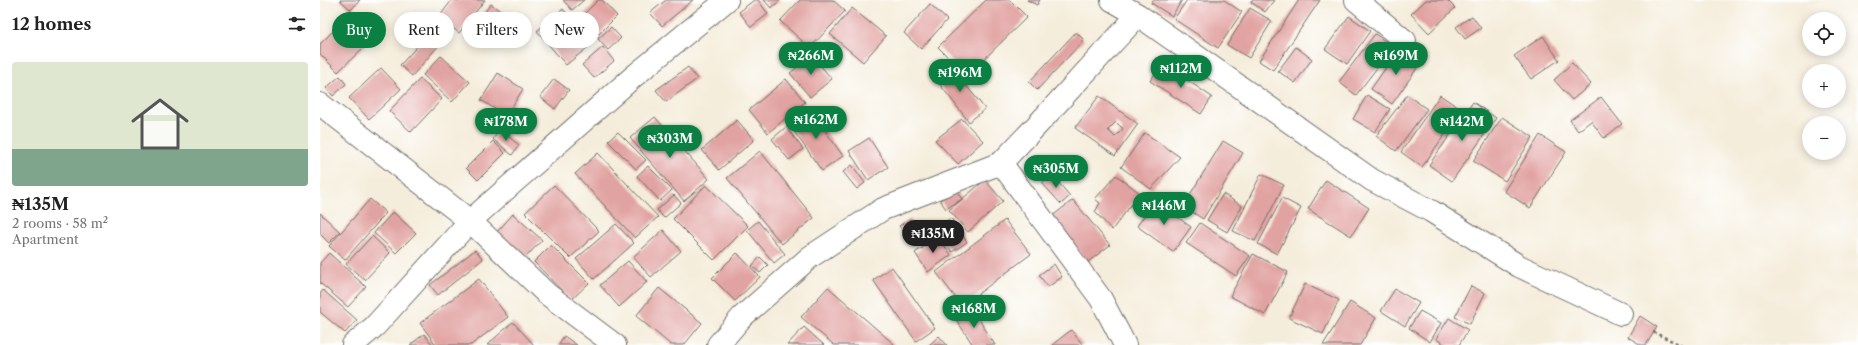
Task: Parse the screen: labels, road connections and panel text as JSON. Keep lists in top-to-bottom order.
{
  "page": {
    "heading": "12 homes",
    "map_buttons": ["+", "−"],
    "chip": [
      "Buy",
      "Rent",
      "Filters",
      "New"
    ],
    "price": [
      "₦266M",
      "₦169M",
      "₦112M",
      "₦196M",
      "₦162M",
      "₦178M",
      "₦142M",
      "₦303M",
      "₦305M",
      "₦146M",
      "₦135M",
      "₦168M"
    ],
    "list": [
      {
        "name": "₦135M",
        "note": "2 rooms · 58 m² · Apartment"
      }
    ]
  }
}
